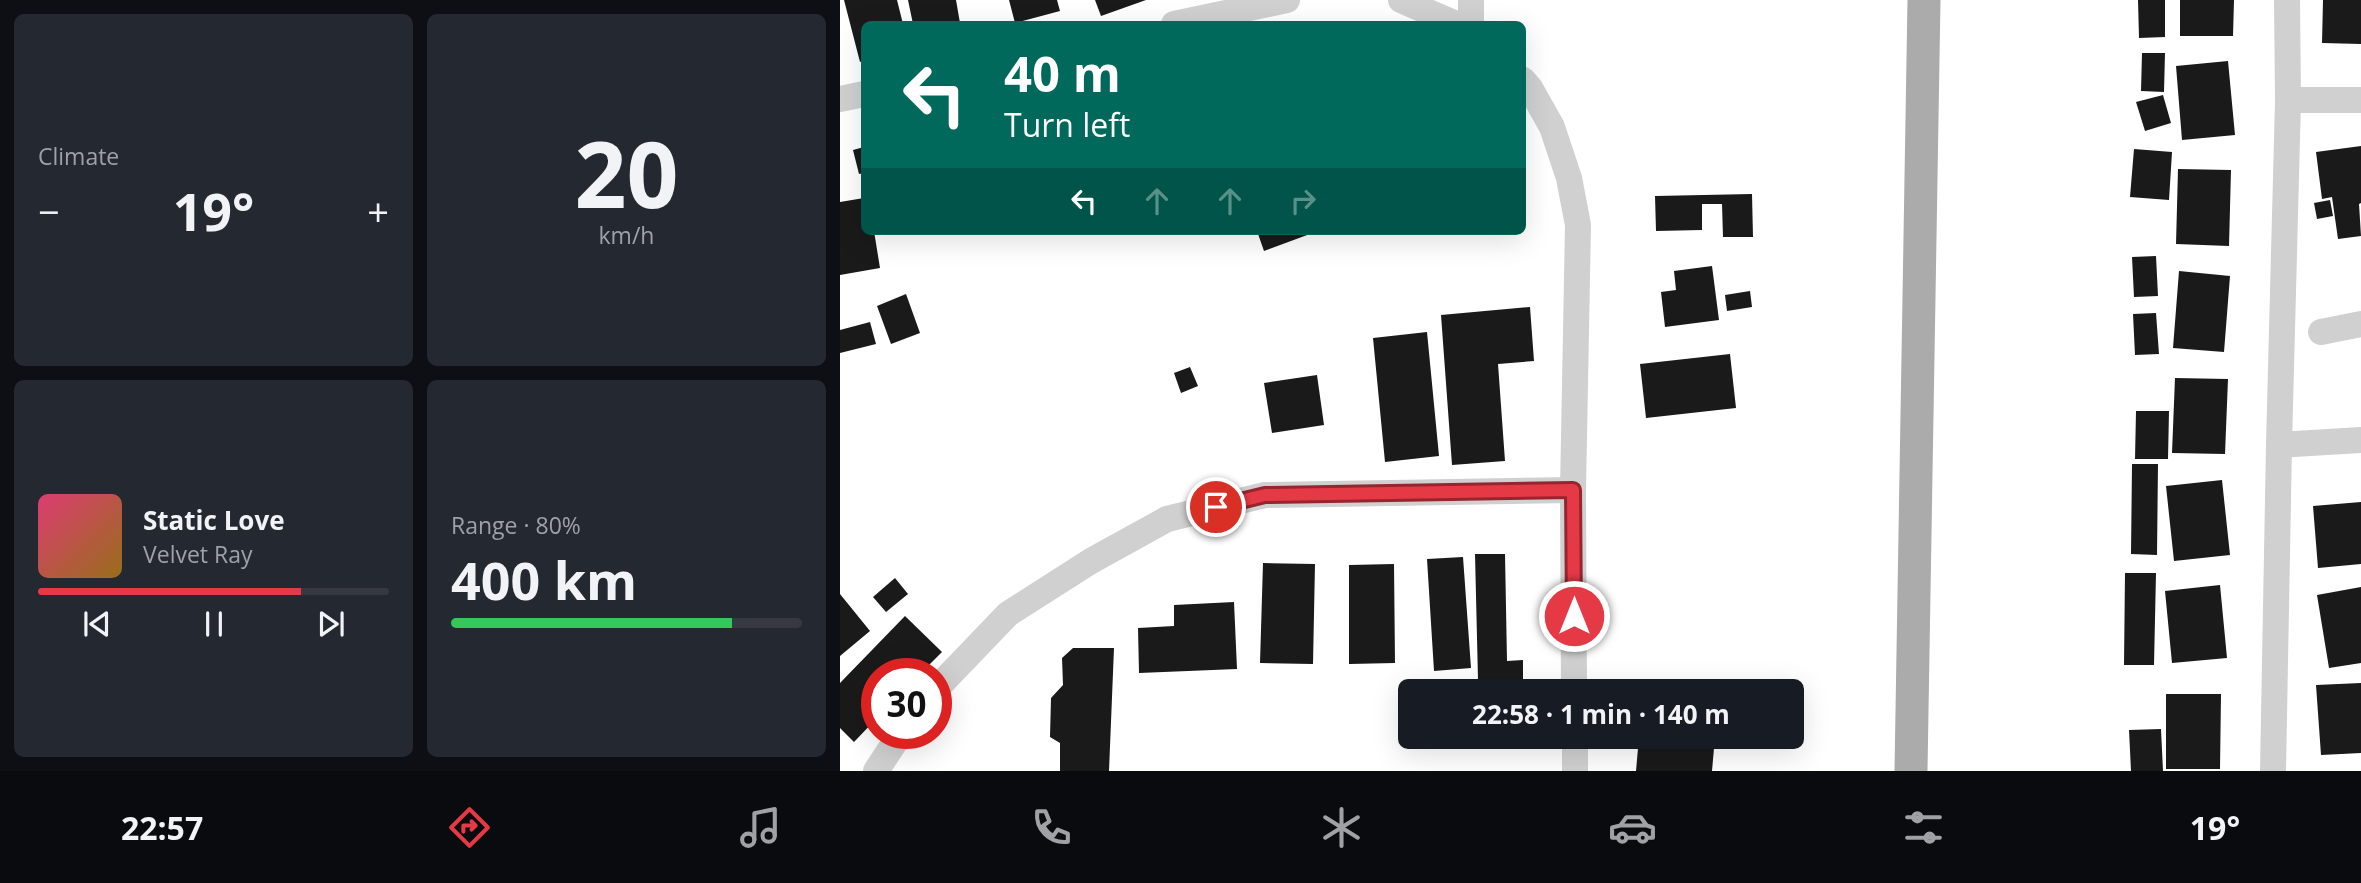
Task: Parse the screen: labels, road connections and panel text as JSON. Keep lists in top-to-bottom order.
{
  "page": {
    "tile": [
      "Climate",
      ["20", "km/h"],
      ["Range · 80%", "400 km"]
    ],
    "turn": ["40 m", "Turn left"],
    "heat": ["−", "19°", "+"],
    "song": ["Static Love", "Velvet Ray"],
    "limit": "30",
    "trip": "22:58 · 1 min · 140 m",
    "tabs": ["22:57", "19°"]
  }
}
